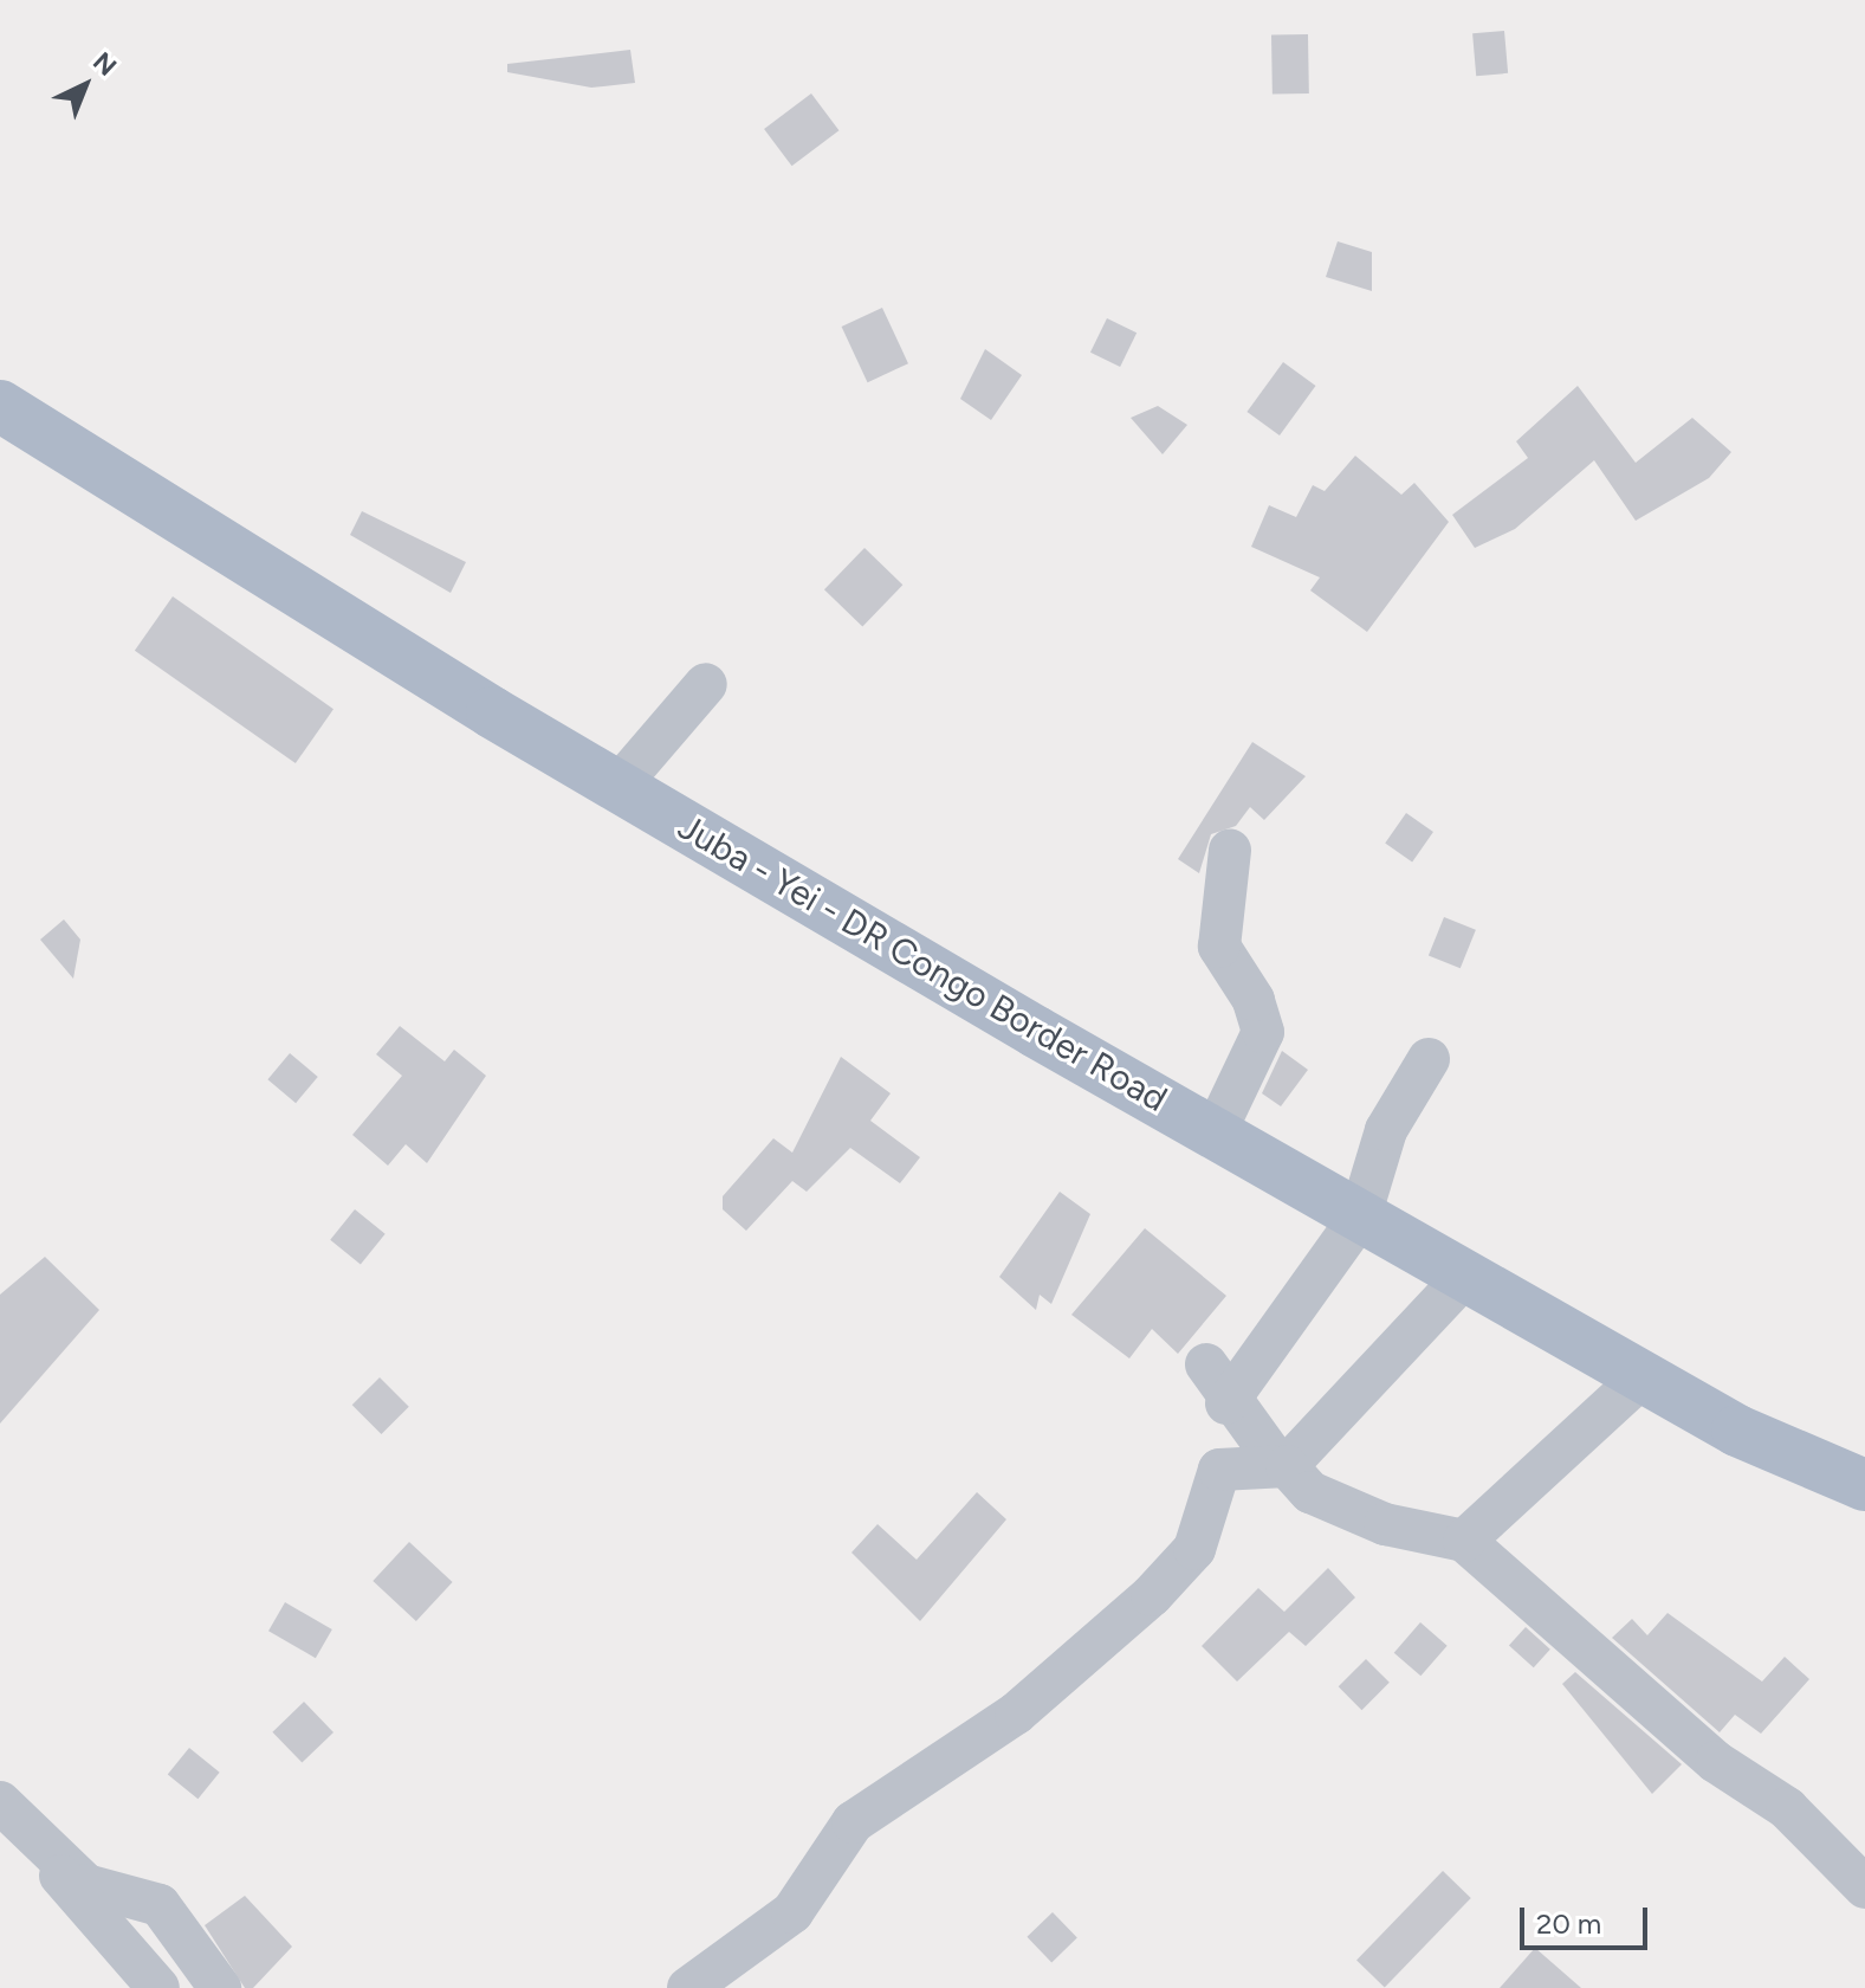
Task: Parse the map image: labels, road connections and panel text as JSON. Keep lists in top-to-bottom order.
{
  "streets": {
    "main road": ["Juba - Yei - DR Congo Border Road"]
  },
  "scale_bar": "20 m",
  "north": "top right"
}
